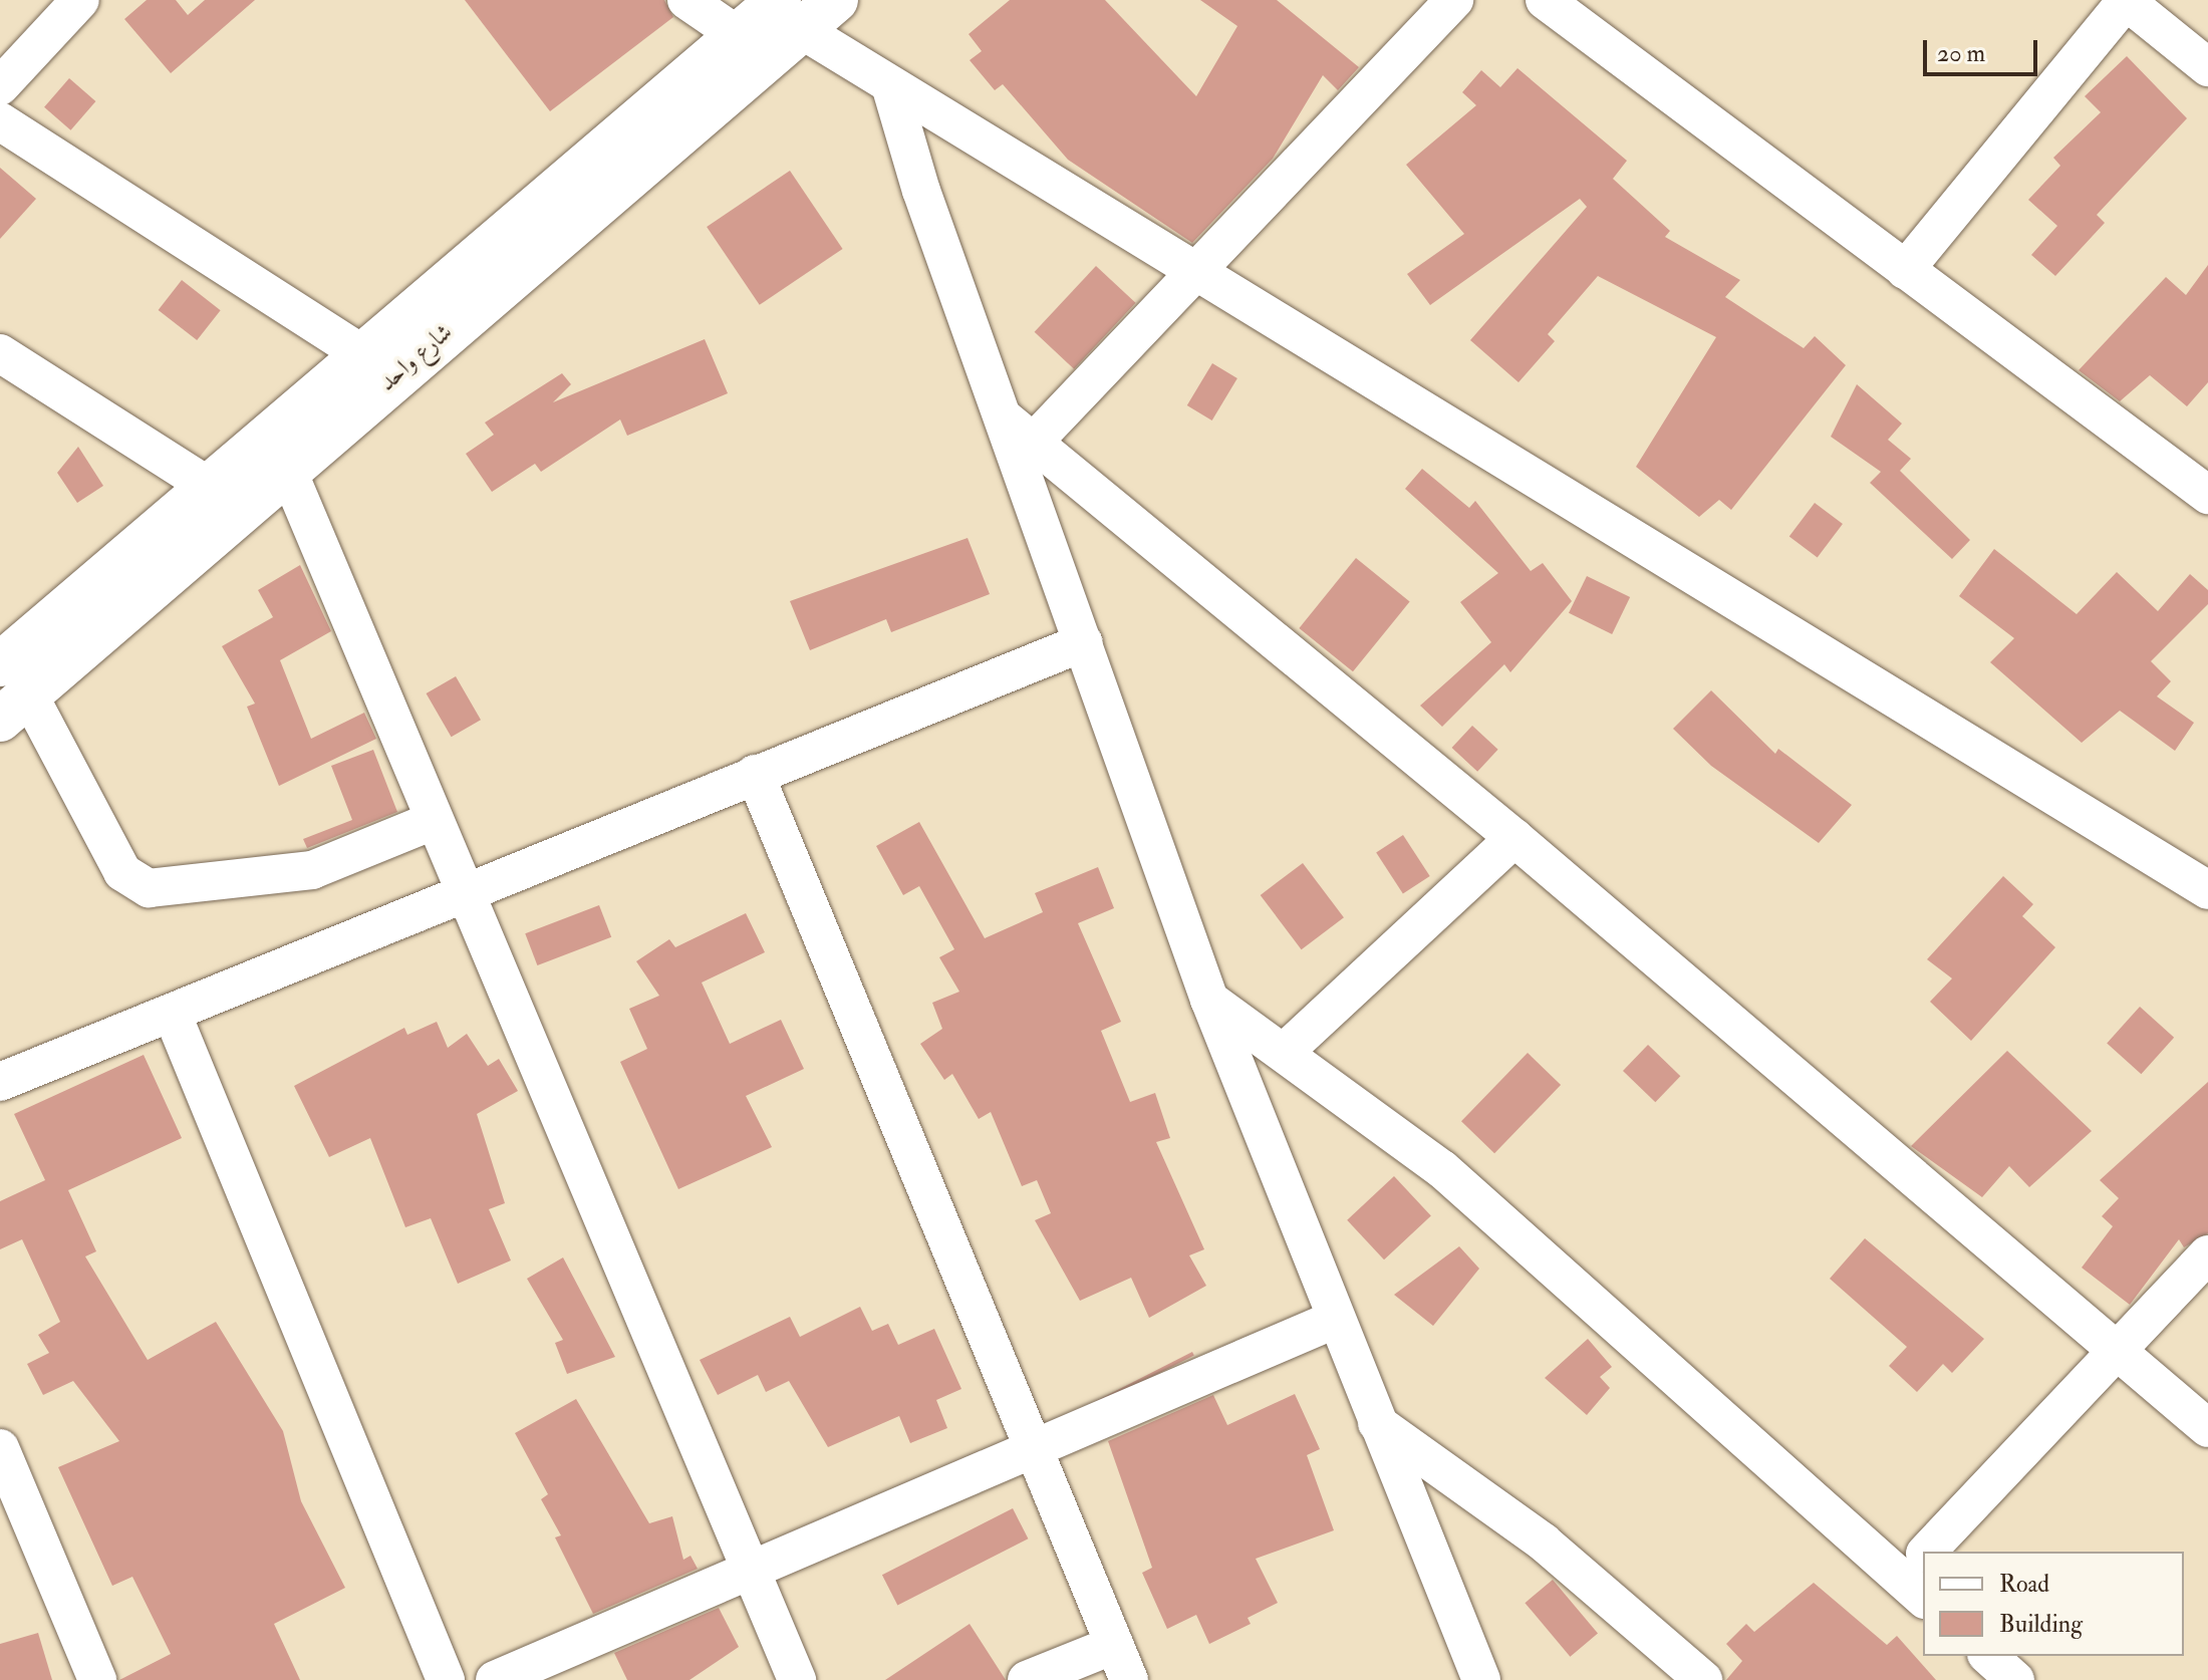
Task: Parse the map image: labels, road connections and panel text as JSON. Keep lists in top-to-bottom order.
{
  "streets": {
    "street": ["شارع واحد"]
  },
  "legend": ["Road", "Building"],
  "scale_bar": "20 m"
}
